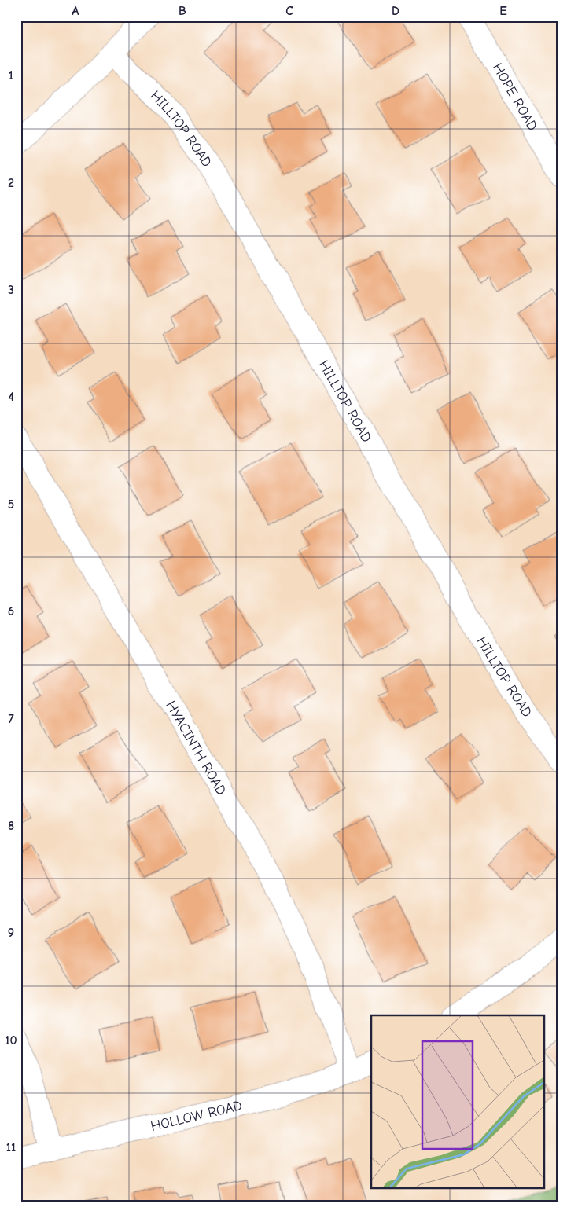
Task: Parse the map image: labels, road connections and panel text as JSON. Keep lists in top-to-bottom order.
{
  "streets": {
    "street": [
      "HOPE ROAD",
      "HILLTOP ROAD",
      "HYACINTH ROAD",
      "HOLLOW ROAD"
    ]
  },
  "crossings": [
    ["HYACINTH ROAD", "HOLLOW ROAD"]
  ],
  "grid": {
    "columns": [
      "A",
      "B",
      "C",
      "D",
      "E"
    ],
    "rows": [
      "1",
      "2",
      "3",
      "4",
      "5",
      "6",
      "7",
      "8",
      "9",
      "10",
      "11"
    ]
  }
}
